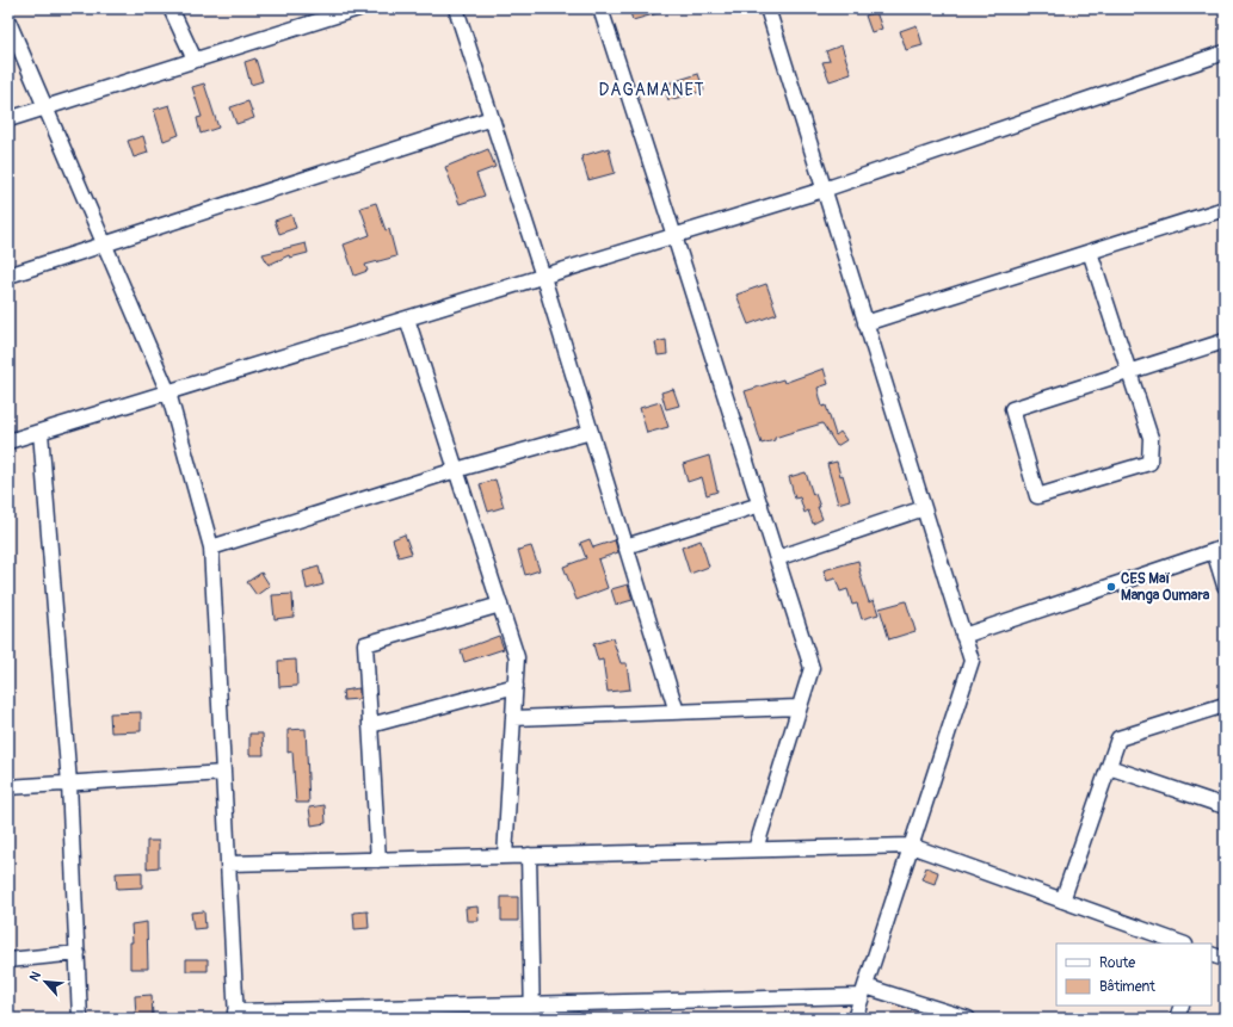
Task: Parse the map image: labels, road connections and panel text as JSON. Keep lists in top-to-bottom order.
{
  "districts": ["DAGAMANET"],
  "places": ["CES Maï Manga Oumara"],
  "legend": ["Route", "Bâtiment"],
  "north": "top left"
}
